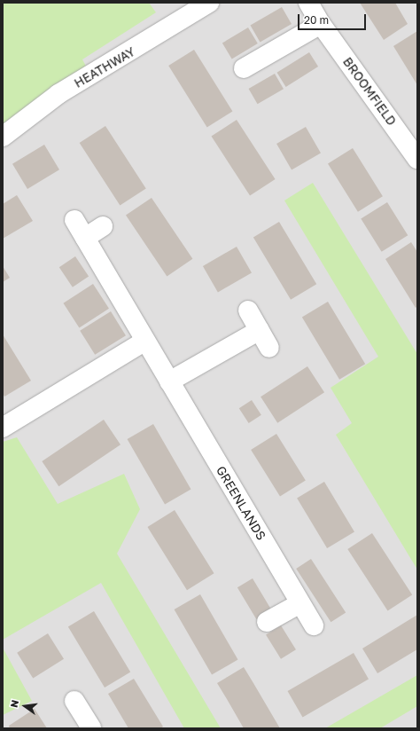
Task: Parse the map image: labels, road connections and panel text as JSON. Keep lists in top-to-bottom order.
{
  "streets": {
    "street": ["HEATHWAY", "BROOMFIELD", "GREENLANDS"]
  },
  "scale_bar": "20 m",
  "north": "left"
}
